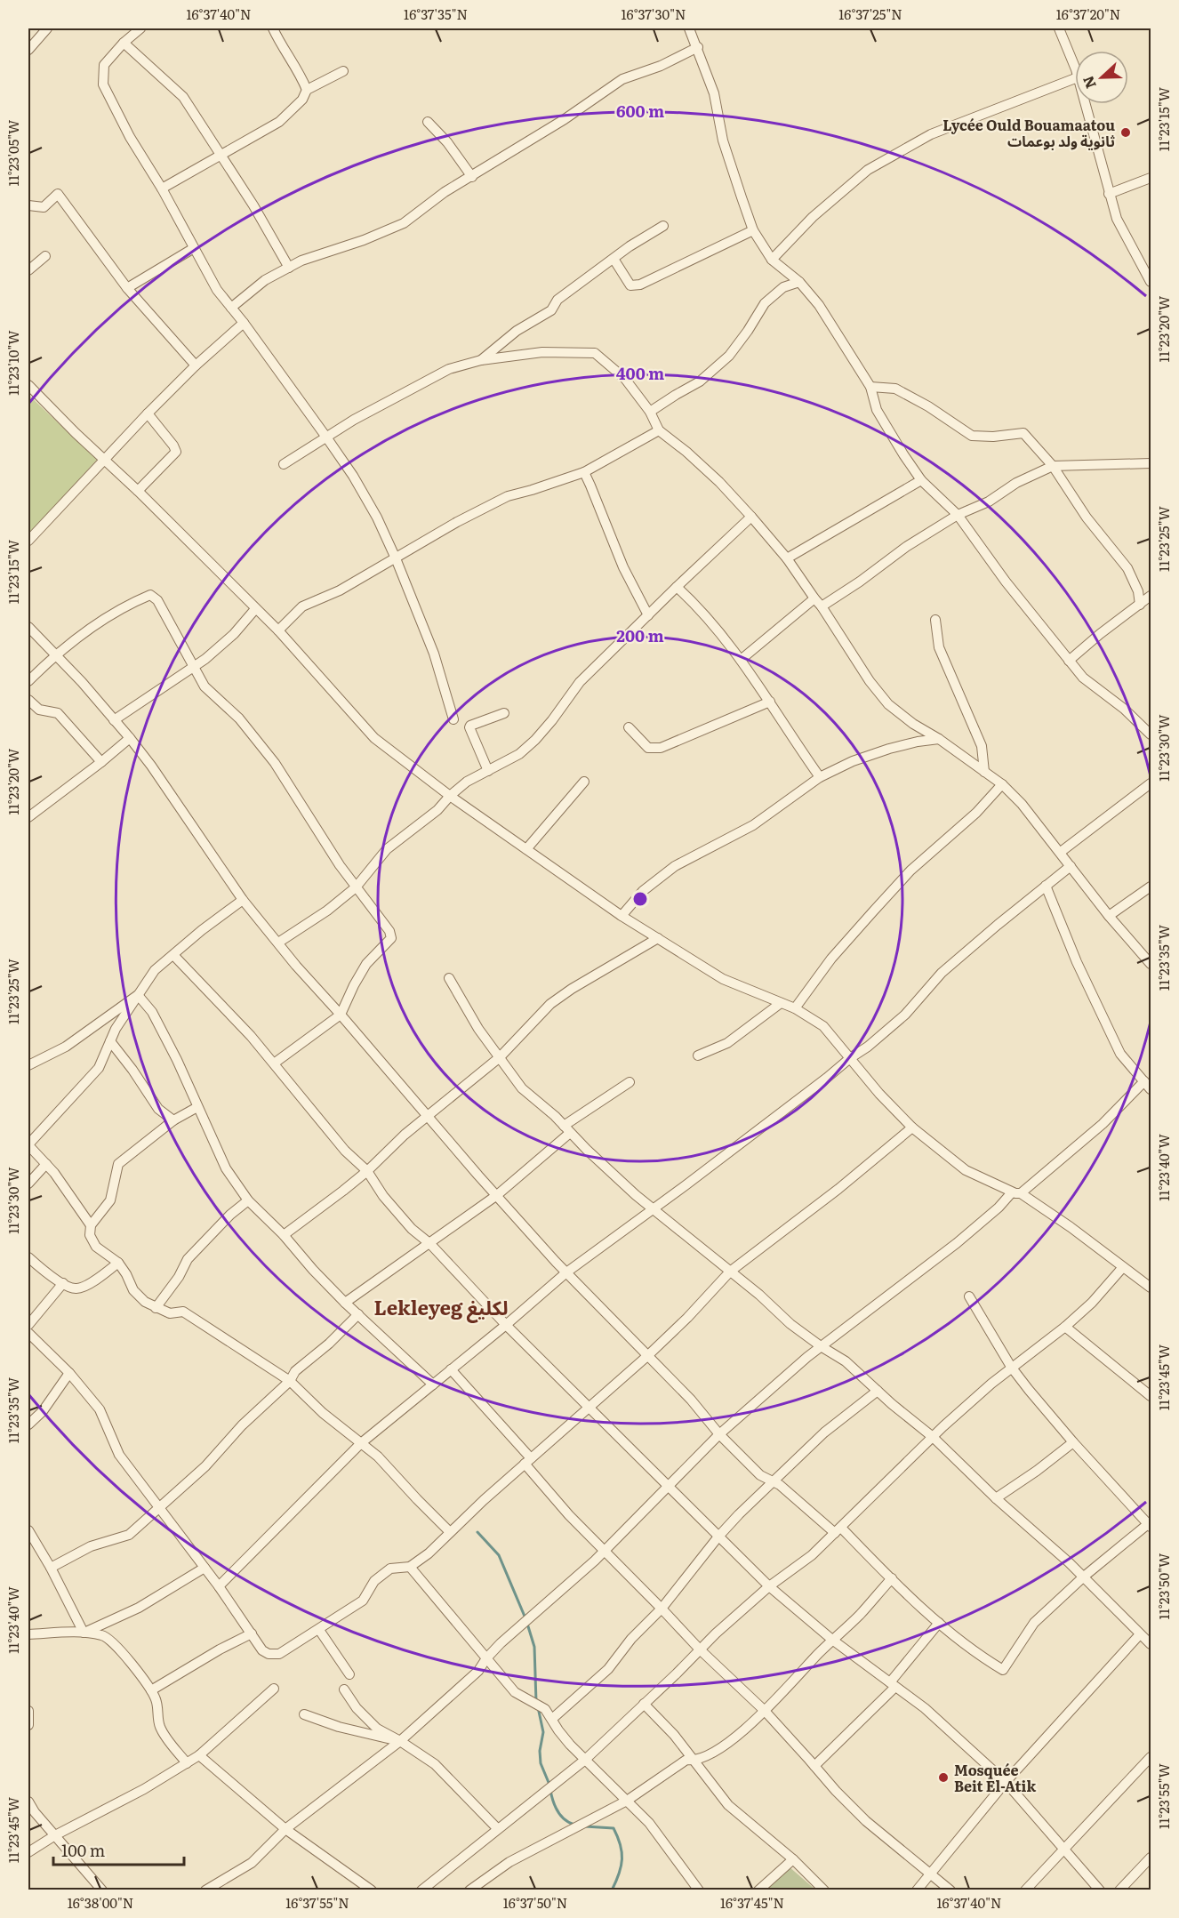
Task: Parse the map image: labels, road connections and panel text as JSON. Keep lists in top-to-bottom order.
{
  "districts": ["Lekleyeg لكليغ"],
  "places": ["Lycée Ould Bouamaatou ثانوية ولد بوعمات", "Mosquée Beit El-Atik"],
  "scale_bar": "100 m",
  "north": "left",
  "coordinates": [
    "16°37'40\"N",
    "16°37'35\"N",
    "16°37'30\"N",
    "16°37'25\"N",
    "16°37'20\"N",
    "11°23'15\"W",
    "11°23'05\"W",
    "11°23'20\"W",
    "11°23'10\"W",
    "11°23'25\"W",
    "11°23'30\"W",
    "11°23'35\"W",
    "11°23'40\"W",
    "11°23'45\"W",
    "11°23'50\"W",
    "11°23'55\"W",
    "16°38'00\"N",
    "16°37'55\"N",
    "16°37'50\"N",
    "16°37'45\"N"
  ],
  "rings": ["600 m", "400 m", "200 m"]
}
